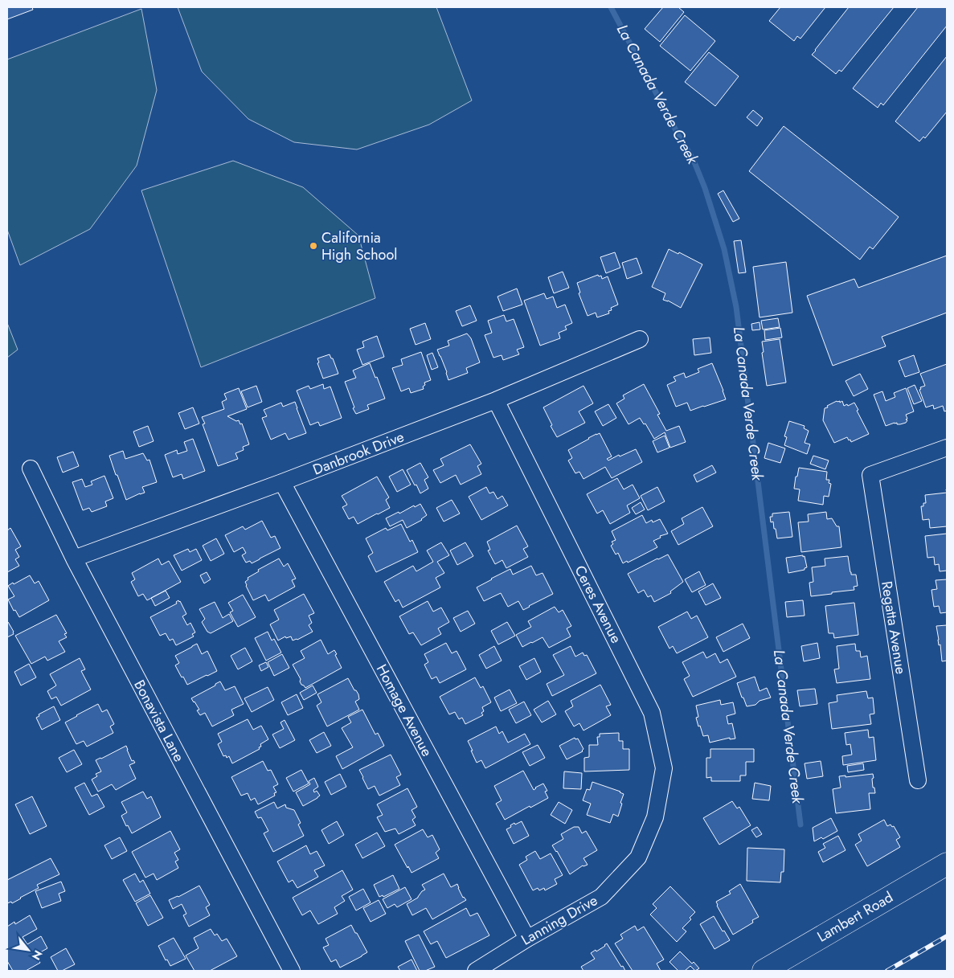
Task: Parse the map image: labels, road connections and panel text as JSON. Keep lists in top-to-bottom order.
{
  "streets": {
    "main road": ["Lambert Road"],
    "street": [
      "Danbrook Drive",
      "Ceres Avenue",
      "Regatta Avenue",
      "Homage Avenue",
      "Bonavista Lane",
      "Lanning Drive"
    ]
  },
  "crossings": [
    ["Danbrook Drive", "Ceres Avenue"],
    ["Danbrook Drive", "Homage Avenue"],
    ["Danbrook Drive", "Bonavista Lane"],
    ["Ceres Avenue", "Lanning Drive"],
    ["Homage Avenue", "Lanning Drive"]
  ],
  "water": ["La Canada Verde Creek"],
  "places": ["California High School"],
  "north": "bottom right"
}
